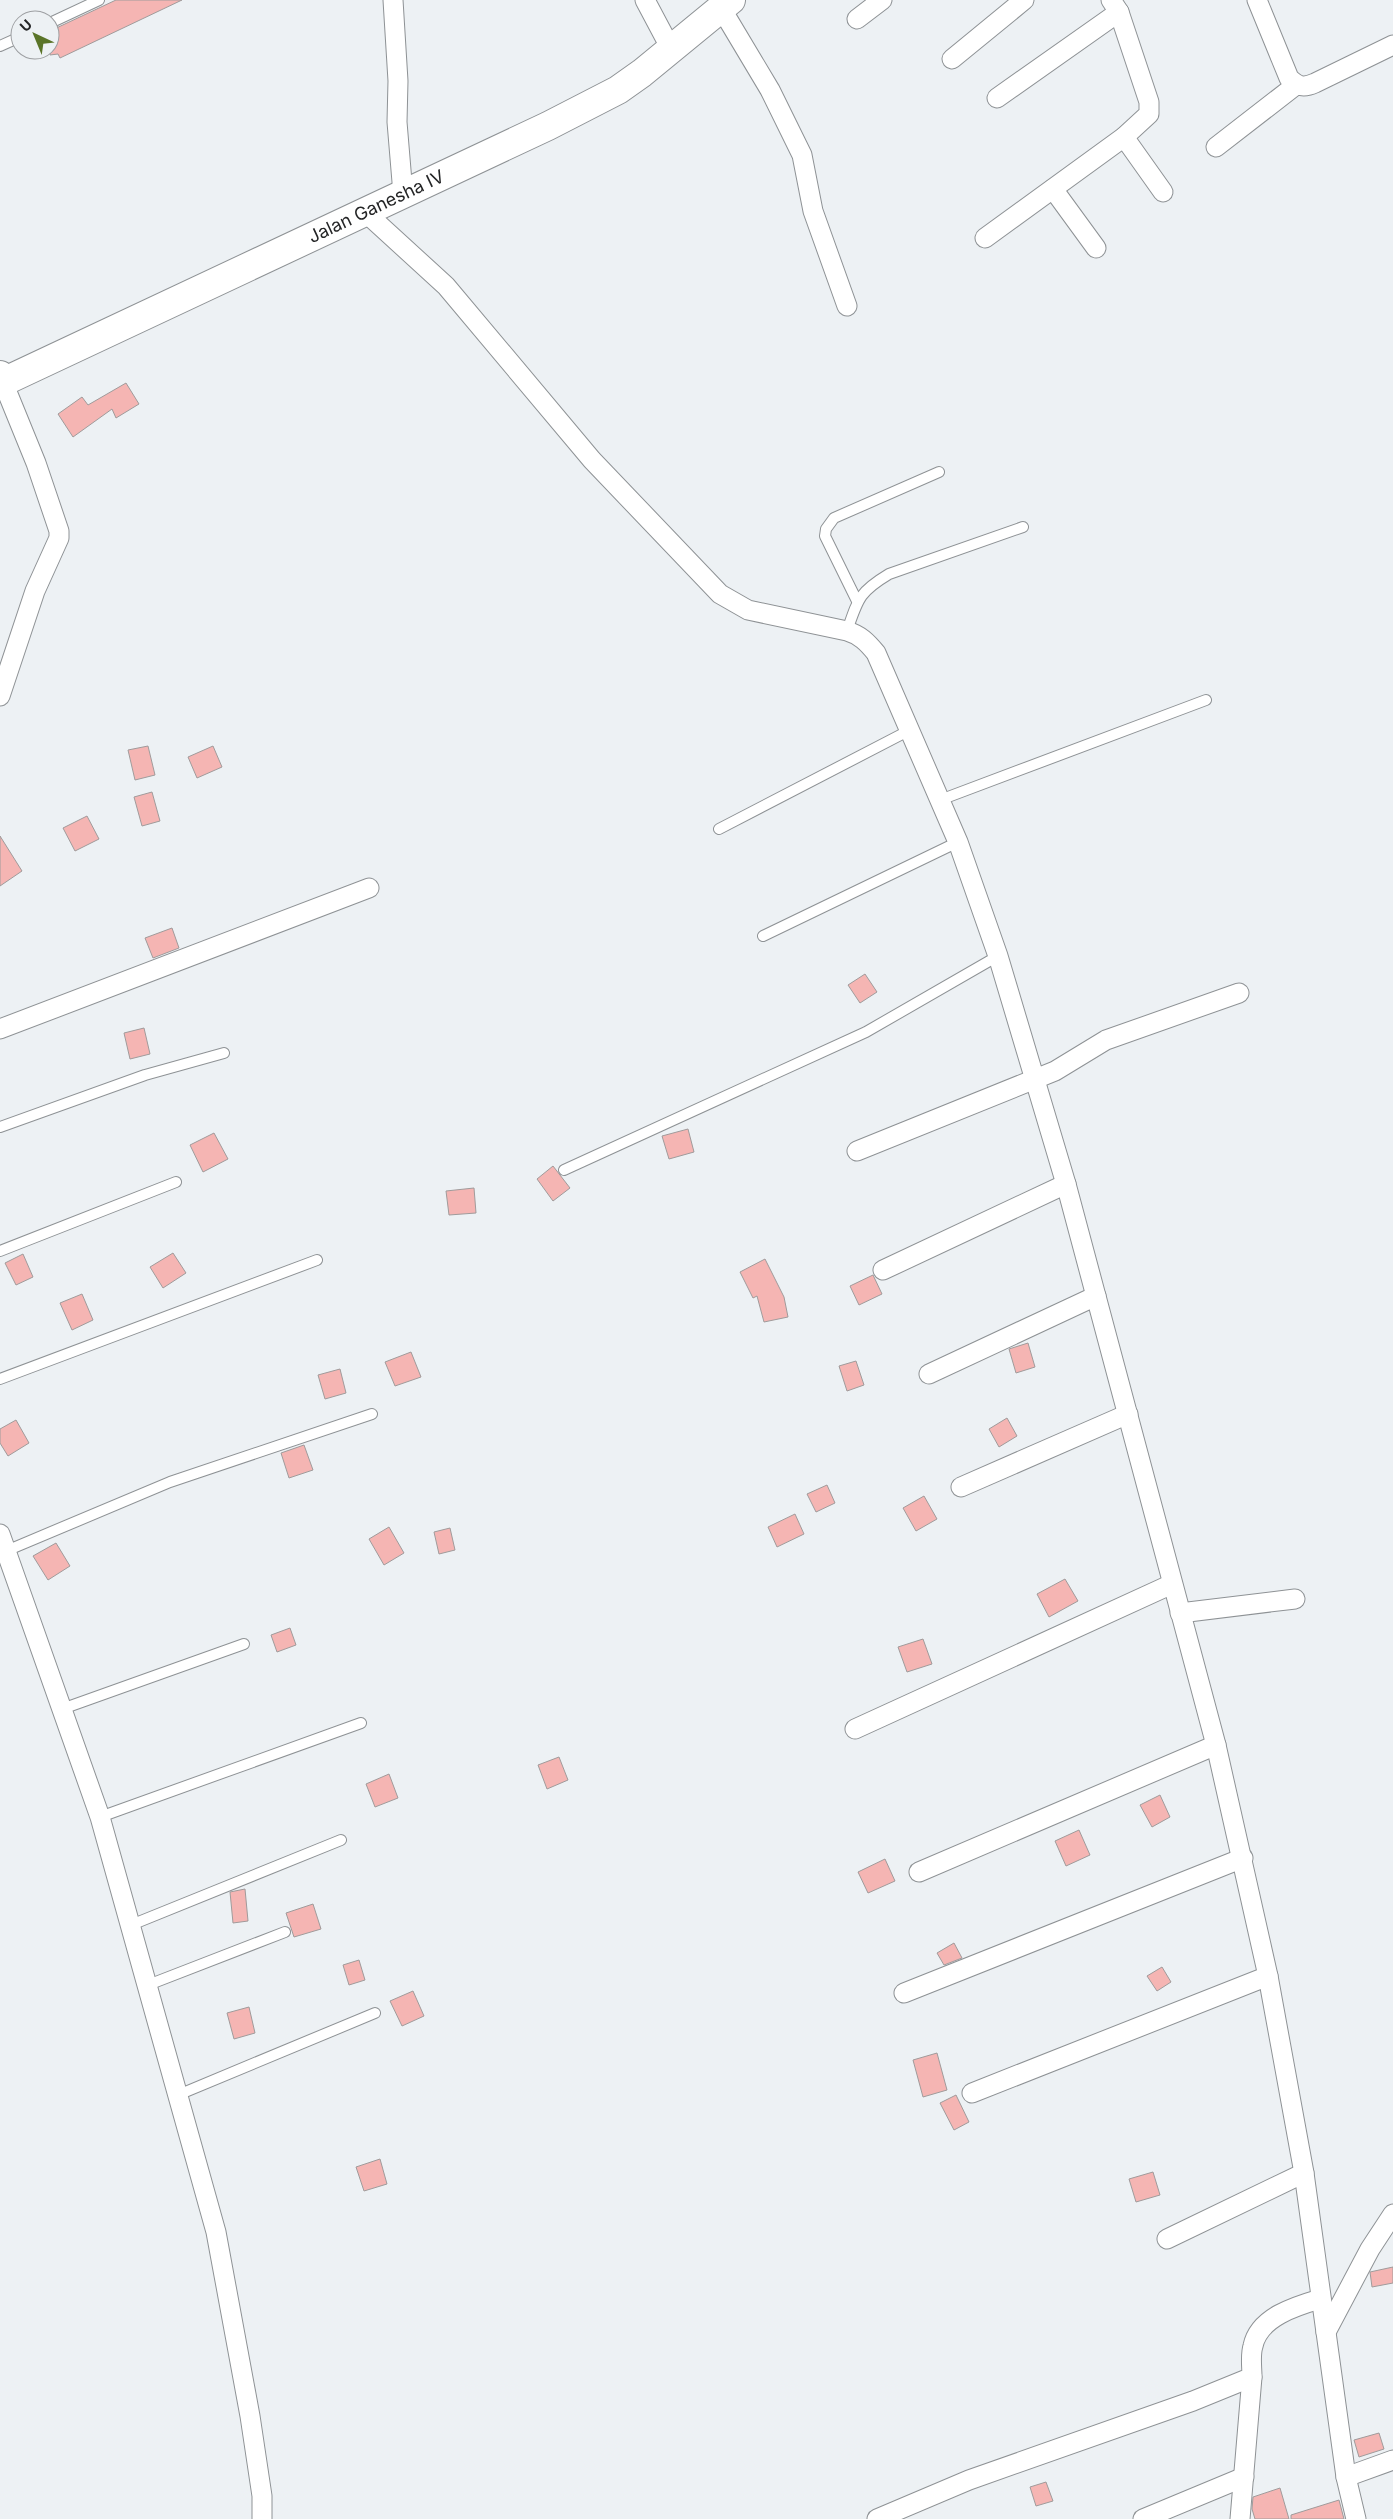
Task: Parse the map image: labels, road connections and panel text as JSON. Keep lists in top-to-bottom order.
{
  "streets": {
    "street": ["Jalan Ganesha IV"]
  },
  "north": "top left"
}
